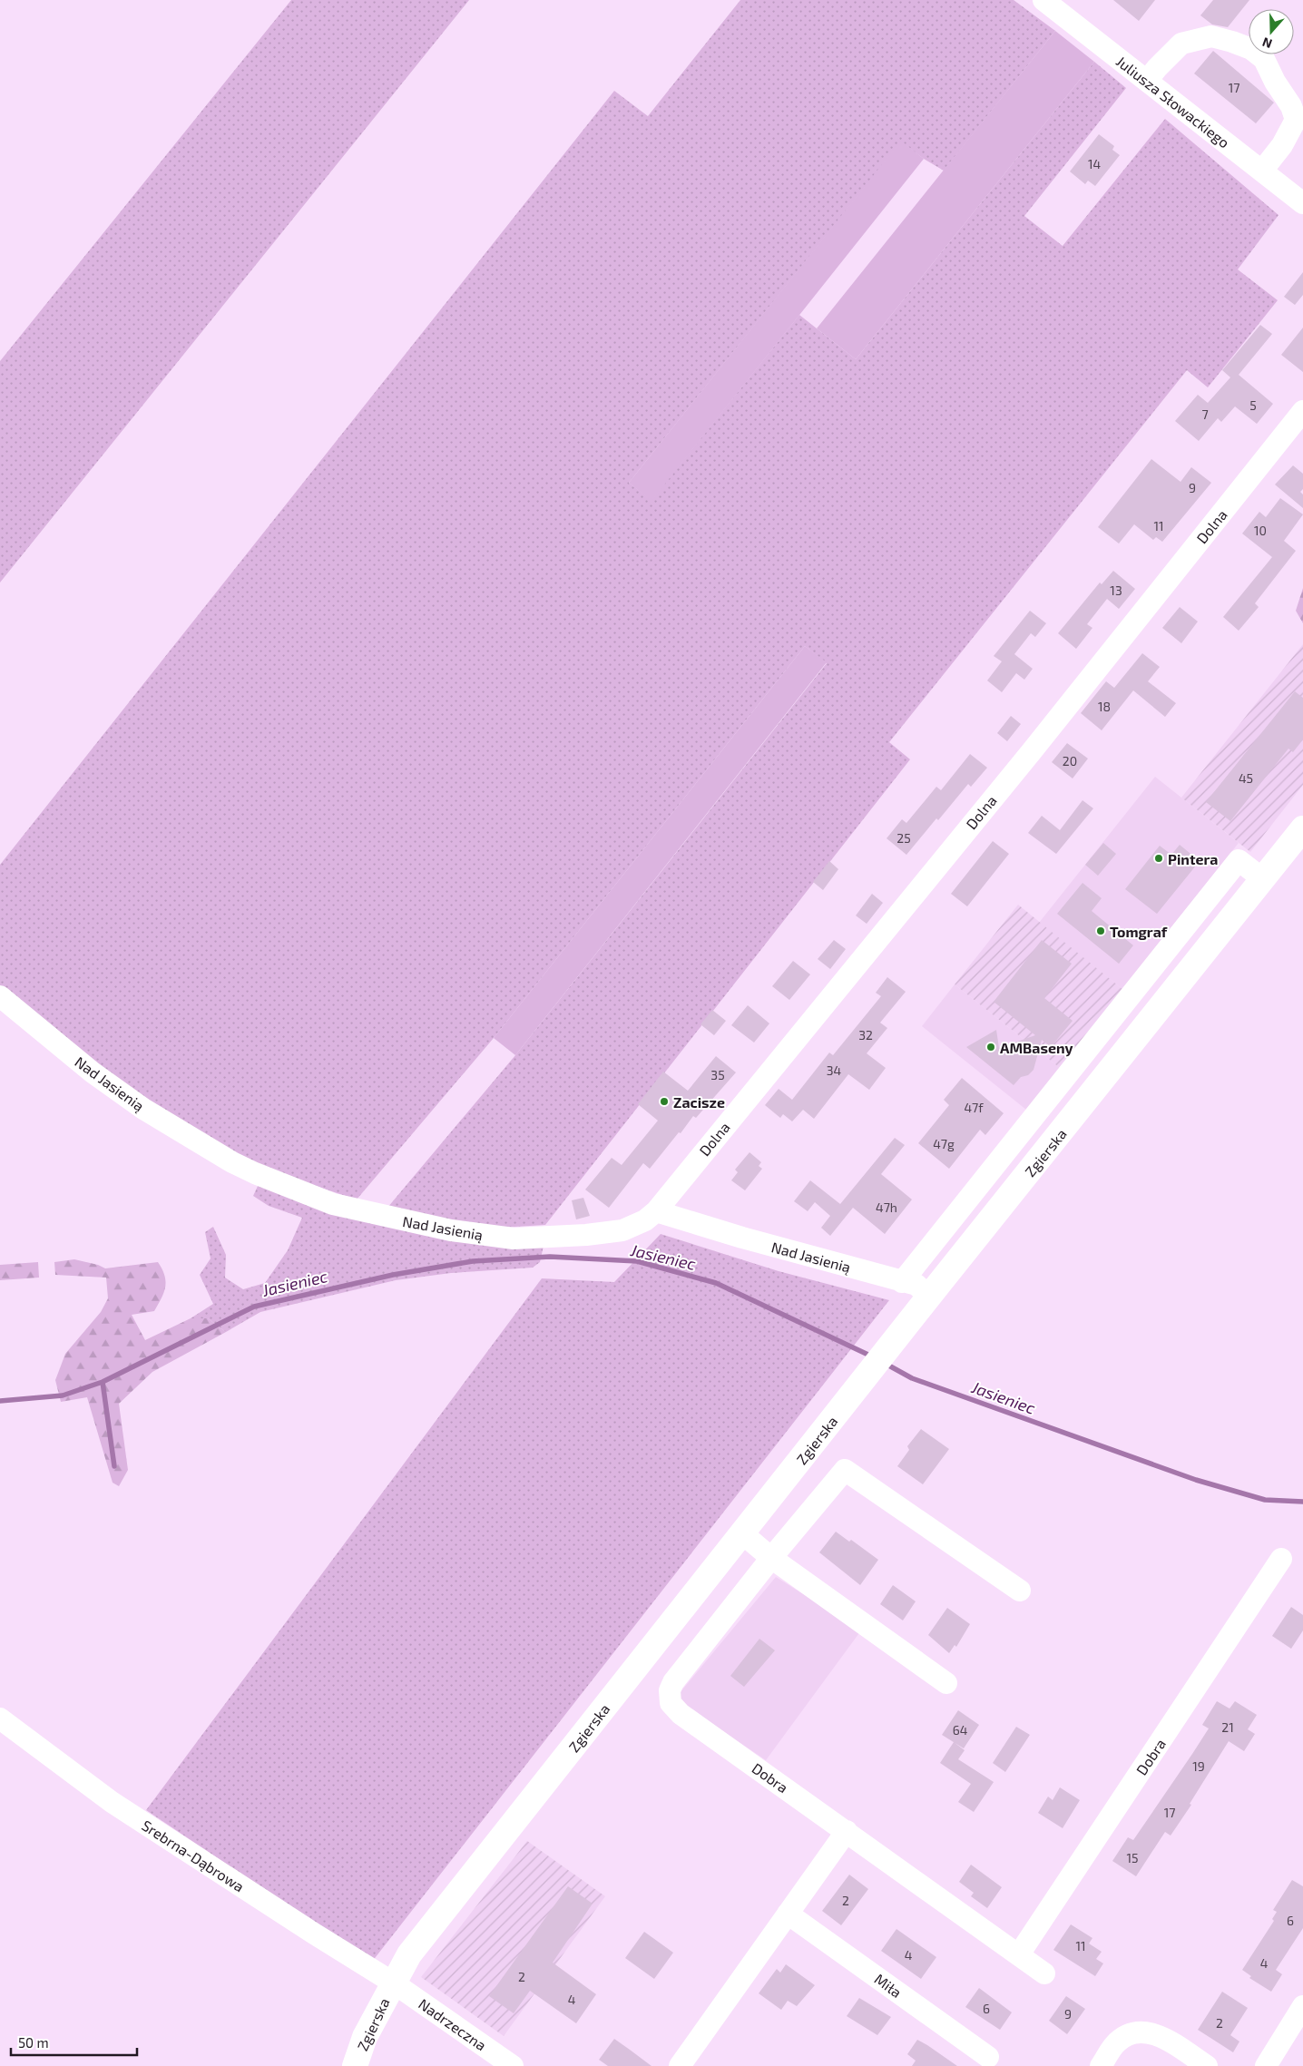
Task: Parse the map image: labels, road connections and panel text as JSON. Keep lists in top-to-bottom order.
{
  "streets": {
    "main road": ["Zgierska"],
    "street": [
      "Juliusza Słowackiego",
      "Dolna",
      "Nad Jasienią",
      "Dobra",
      "Srebrna-Dąbrowa",
      "Miła",
      "Nadrzeczna"
    ]
  },
  "crossings": [
    ["Dolna", "Nad Jasienią"],
    ["Nad Jasienią", "Zgierska"],
    ["Zgierska", "Srebrna-Dąbrowa"],
    ["Zgierska", "Nadrzeczna"],
    ["Srebrna-Dąbrowa", "Nadrzeczna"]
  ],
  "water": ["Jasieniec"],
  "places": [
    "Pintera",
    "Tomgraf",
    "AMBaseny",
    "Zacisze"
  ],
  "house_numbers": [
    "17",
    "14",
    "5",
    "7",
    "9",
    "11",
    "10",
    "13",
    "18",
    "20",
    "45",
    "25",
    "32",
    "34",
    "35",
    "47f",
    "47g",
    "47h",
    "21",
    "64",
    "19",
    "17",
    "15",
    "2",
    "6",
    "11",
    "4",
    "4",
    "2",
    "4",
    "6",
    "9",
    "2"
  ],
  "scale_bar": "50 m",
  "north": "bottom"
}
